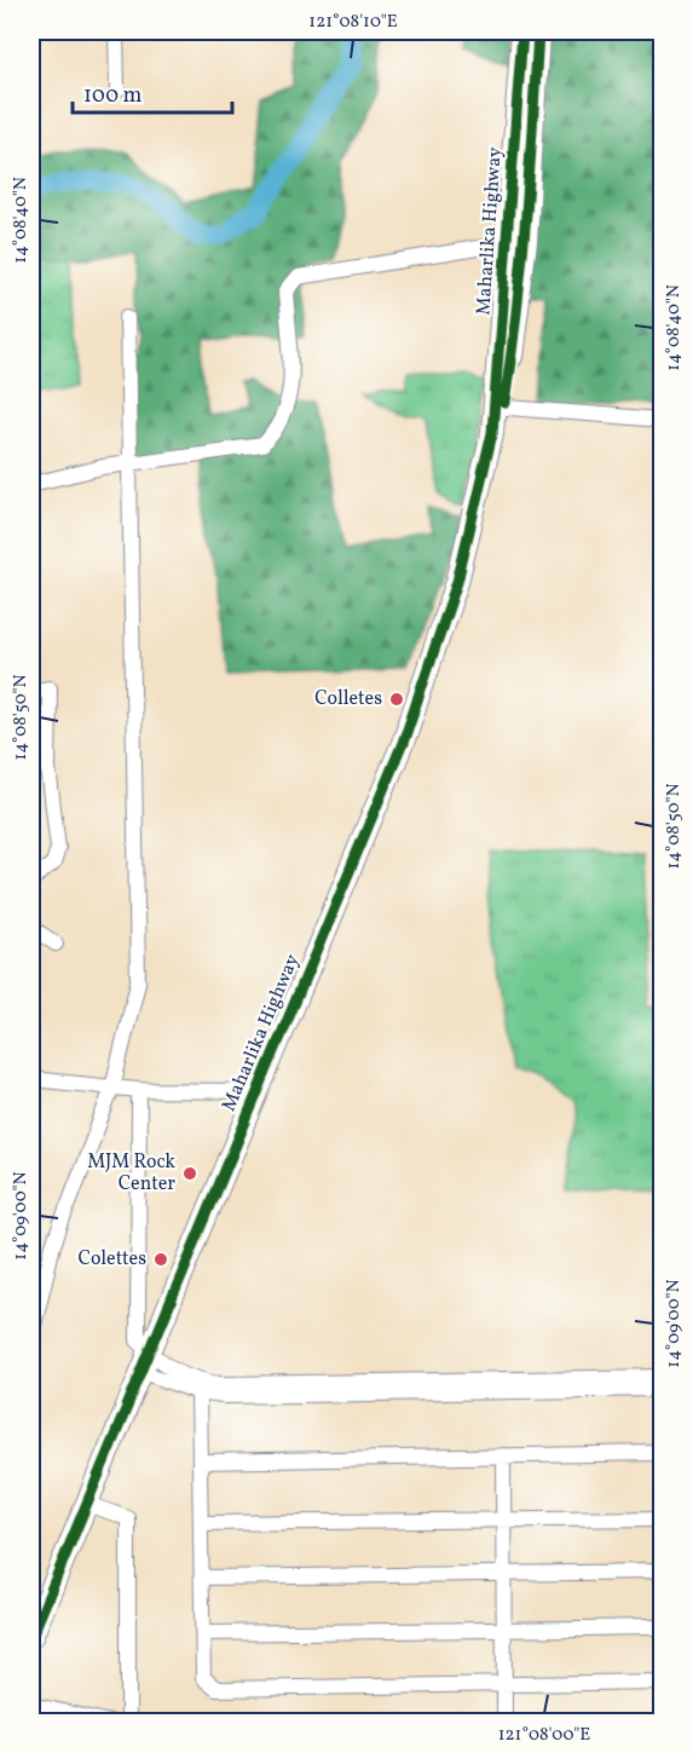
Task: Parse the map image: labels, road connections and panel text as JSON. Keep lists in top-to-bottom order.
{
  "streets": {
    "highway": ["Maharlika Highway"]
  },
  "places": ["Colletes", "MJM Rock Center", "Colettes"],
  "scale_bar": "100 m",
  "coordinates": [
    "121°08'10\"E",
    "14°08'40\"N",
    "14°08'50\"N",
    "14°09'00\"N",
    "121°08'00\"E"
  ]
}
